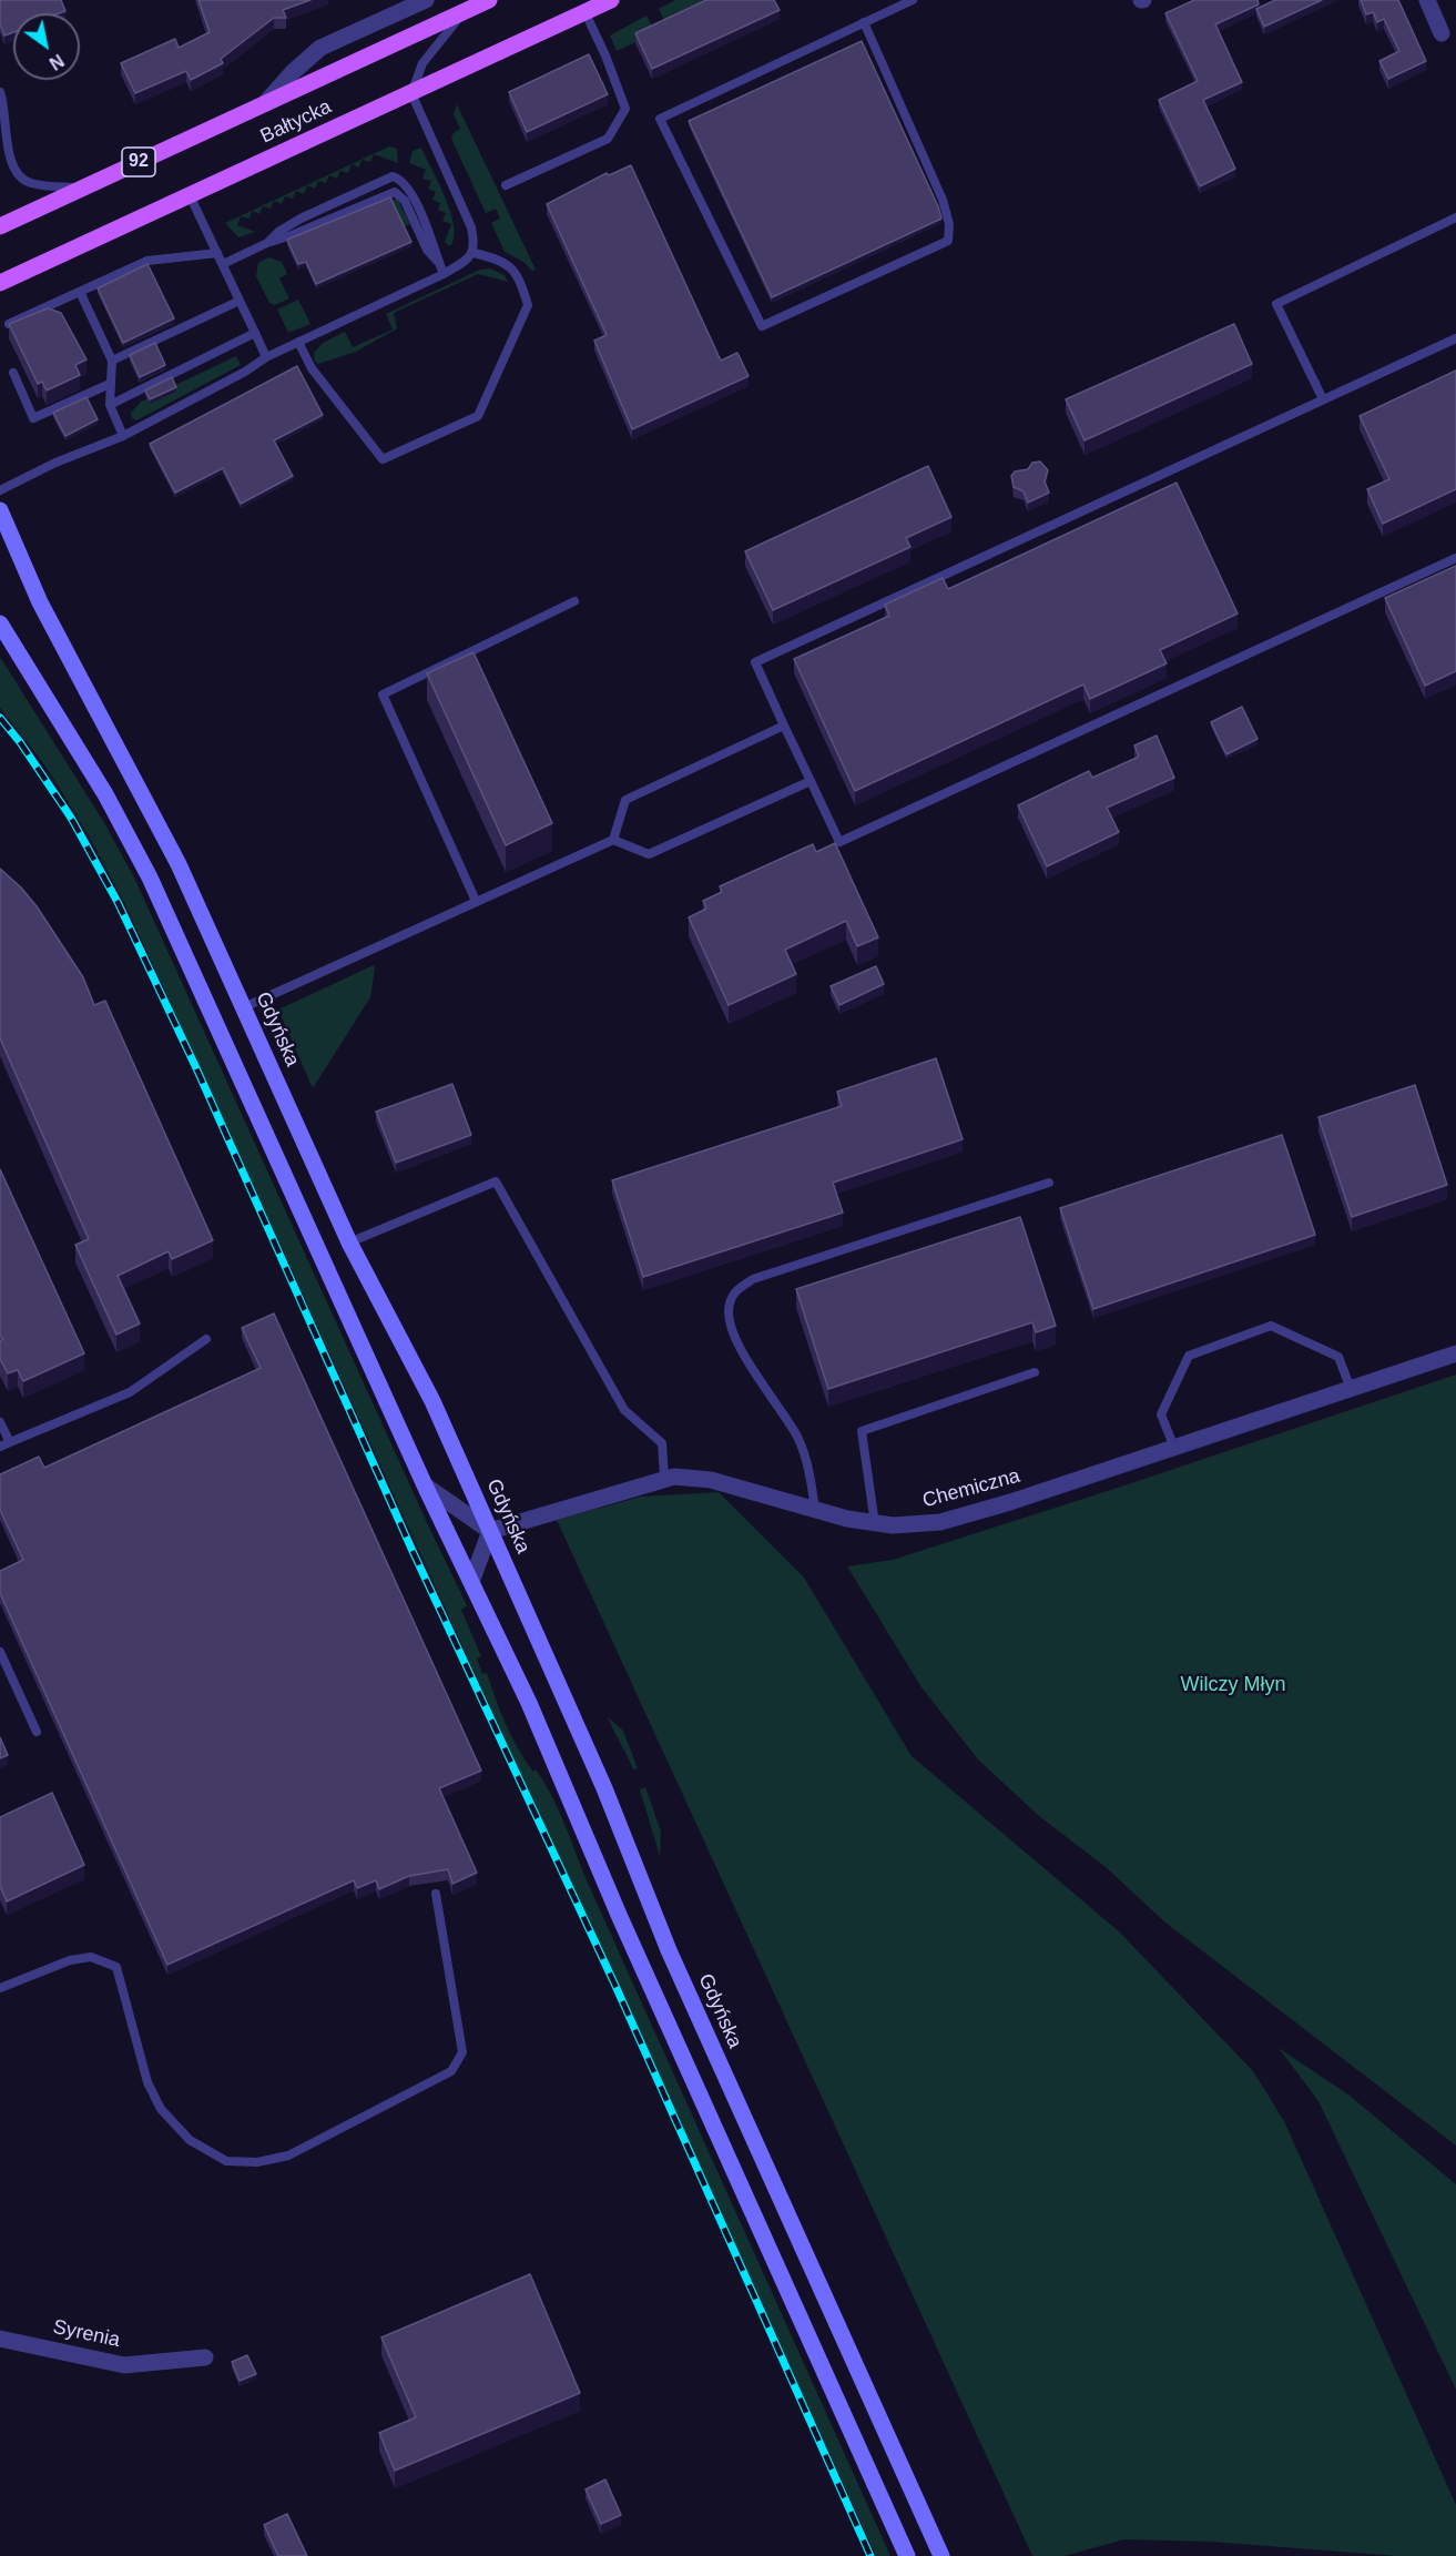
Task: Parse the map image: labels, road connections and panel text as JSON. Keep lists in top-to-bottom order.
{
  "streets": {
    "main road": ["Bałtycka", "92", "Gdyńska"],
    "street": ["Chemiczna", "Syrenia"]
  },
  "crossings": [
    ["Gdyńska", "Chemiczna"]
  ],
  "parks": ["Wilczy Młyn"],
  "north": "bottom right"
}
